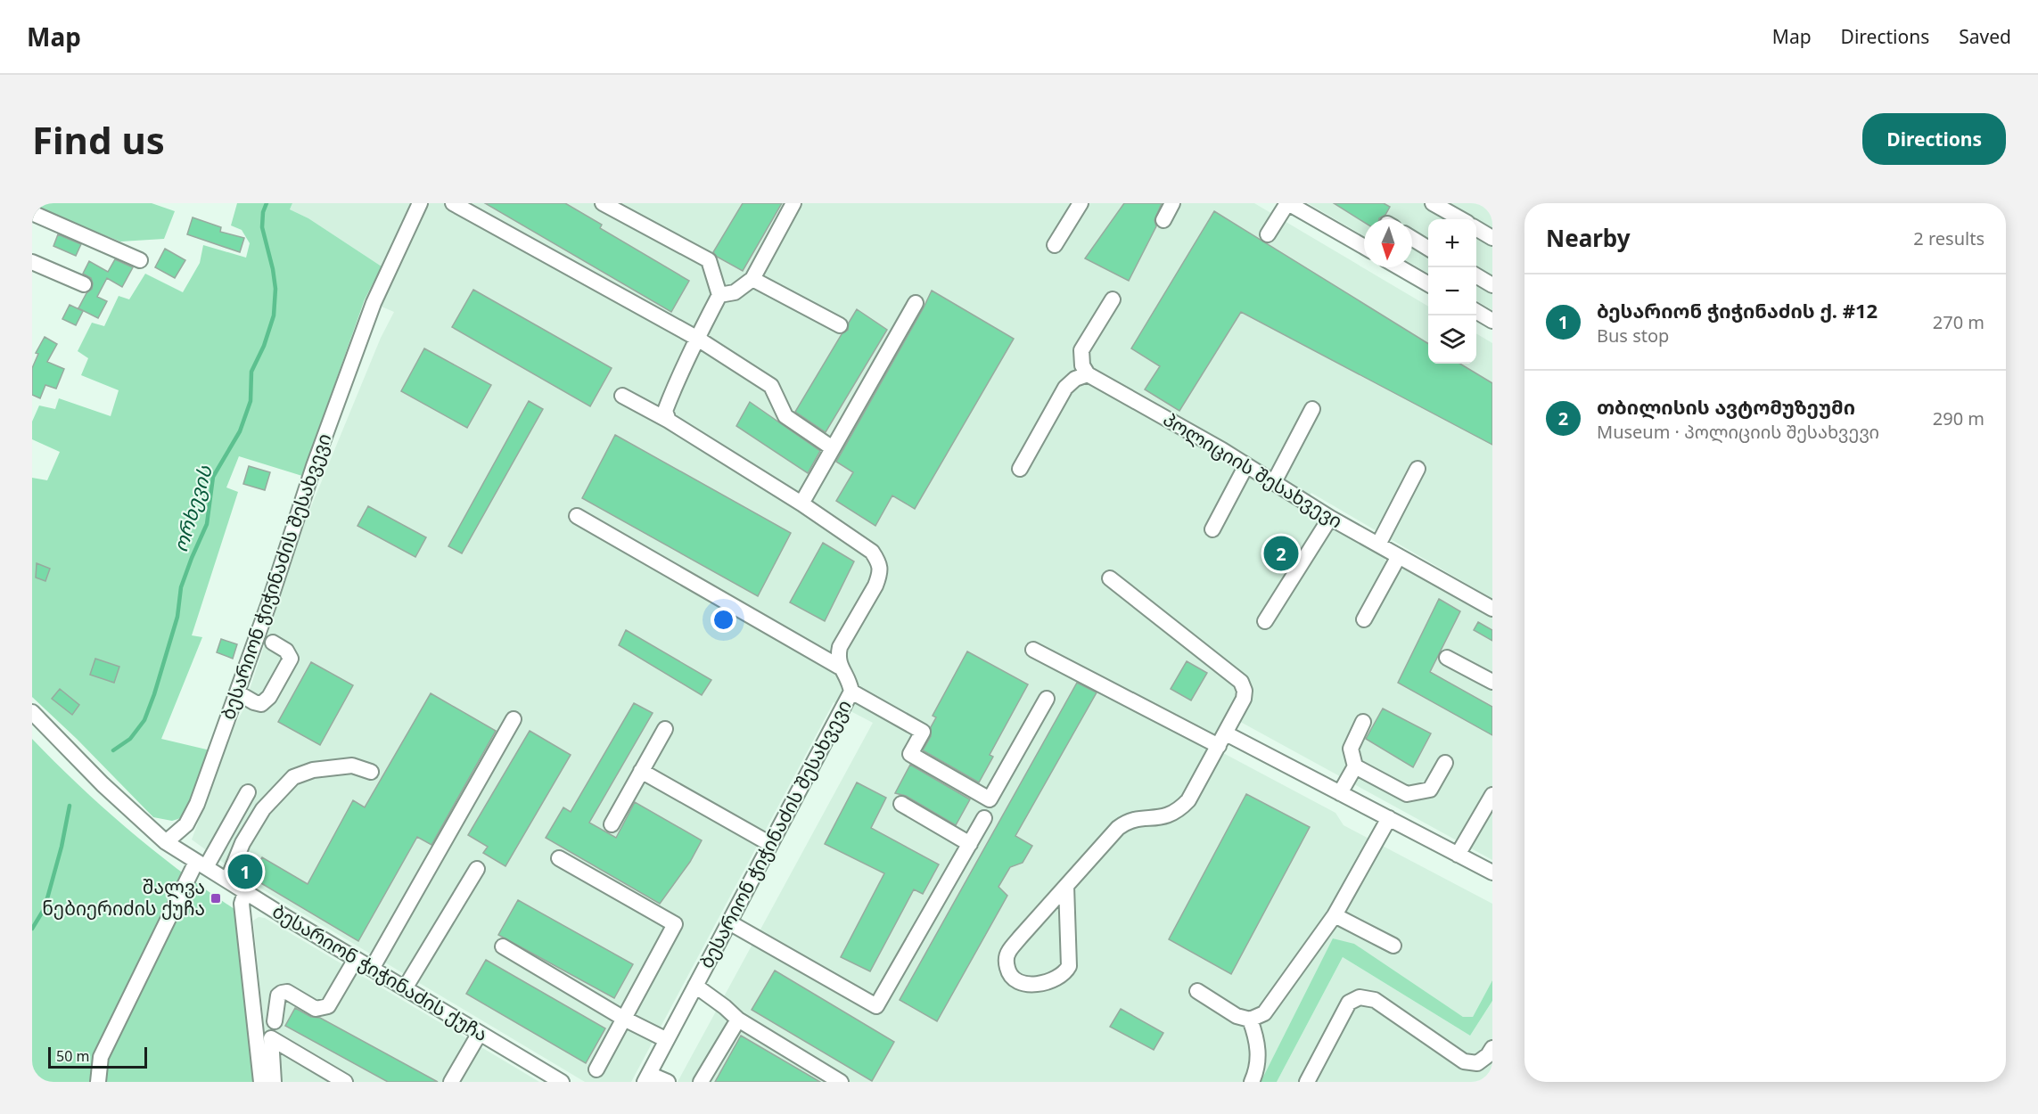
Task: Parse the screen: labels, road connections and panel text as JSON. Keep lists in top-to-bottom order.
{
  "streets": {
    "street": ["პოლიციის შესახვევი", "ბესარიონ ჭიჭინაძის შესახვევი", "ბესარიონ ჭიჭინაძის ქუჩა"]
  },
  "crossings": [
    ["ბესარიონ ჭიჭინაძის შესახვევი", "ბესარიონ ჭიჭინაძის ქუჩა"]
  ],
  "water": ["ორხევის"],
  "places": {
    "transit": ["შალვა ნებიერიძის ქუჩა"]
  },
  "scale_bar": "50 m",
  "north": "bottom",
  "page": {
    "header": "Map",
    "nav": ["Map", "Directions", "Saved"],
    "buttons": "Directions",
    "title": "Find us",
    "heading": ["Nearby", "2 results"],
    "map_buttons": ["+", "−"],
    "list": [
      {
        "mark": "1",
        "name": "ბესარიონ ჭიჭინაძის ქ. #12",
        "note": "Bus stop",
        "value": "270 m"
      },
      {
        "mark": "2",
        "name": "თბილისის ავტომუზეუმი",
        "note": "Museum · პოლიციის შესახვევი",
        "value": "290 m"
      }
    ],
    "pins": ["2", "1"],
    "scale": "50 m"
  }
}
